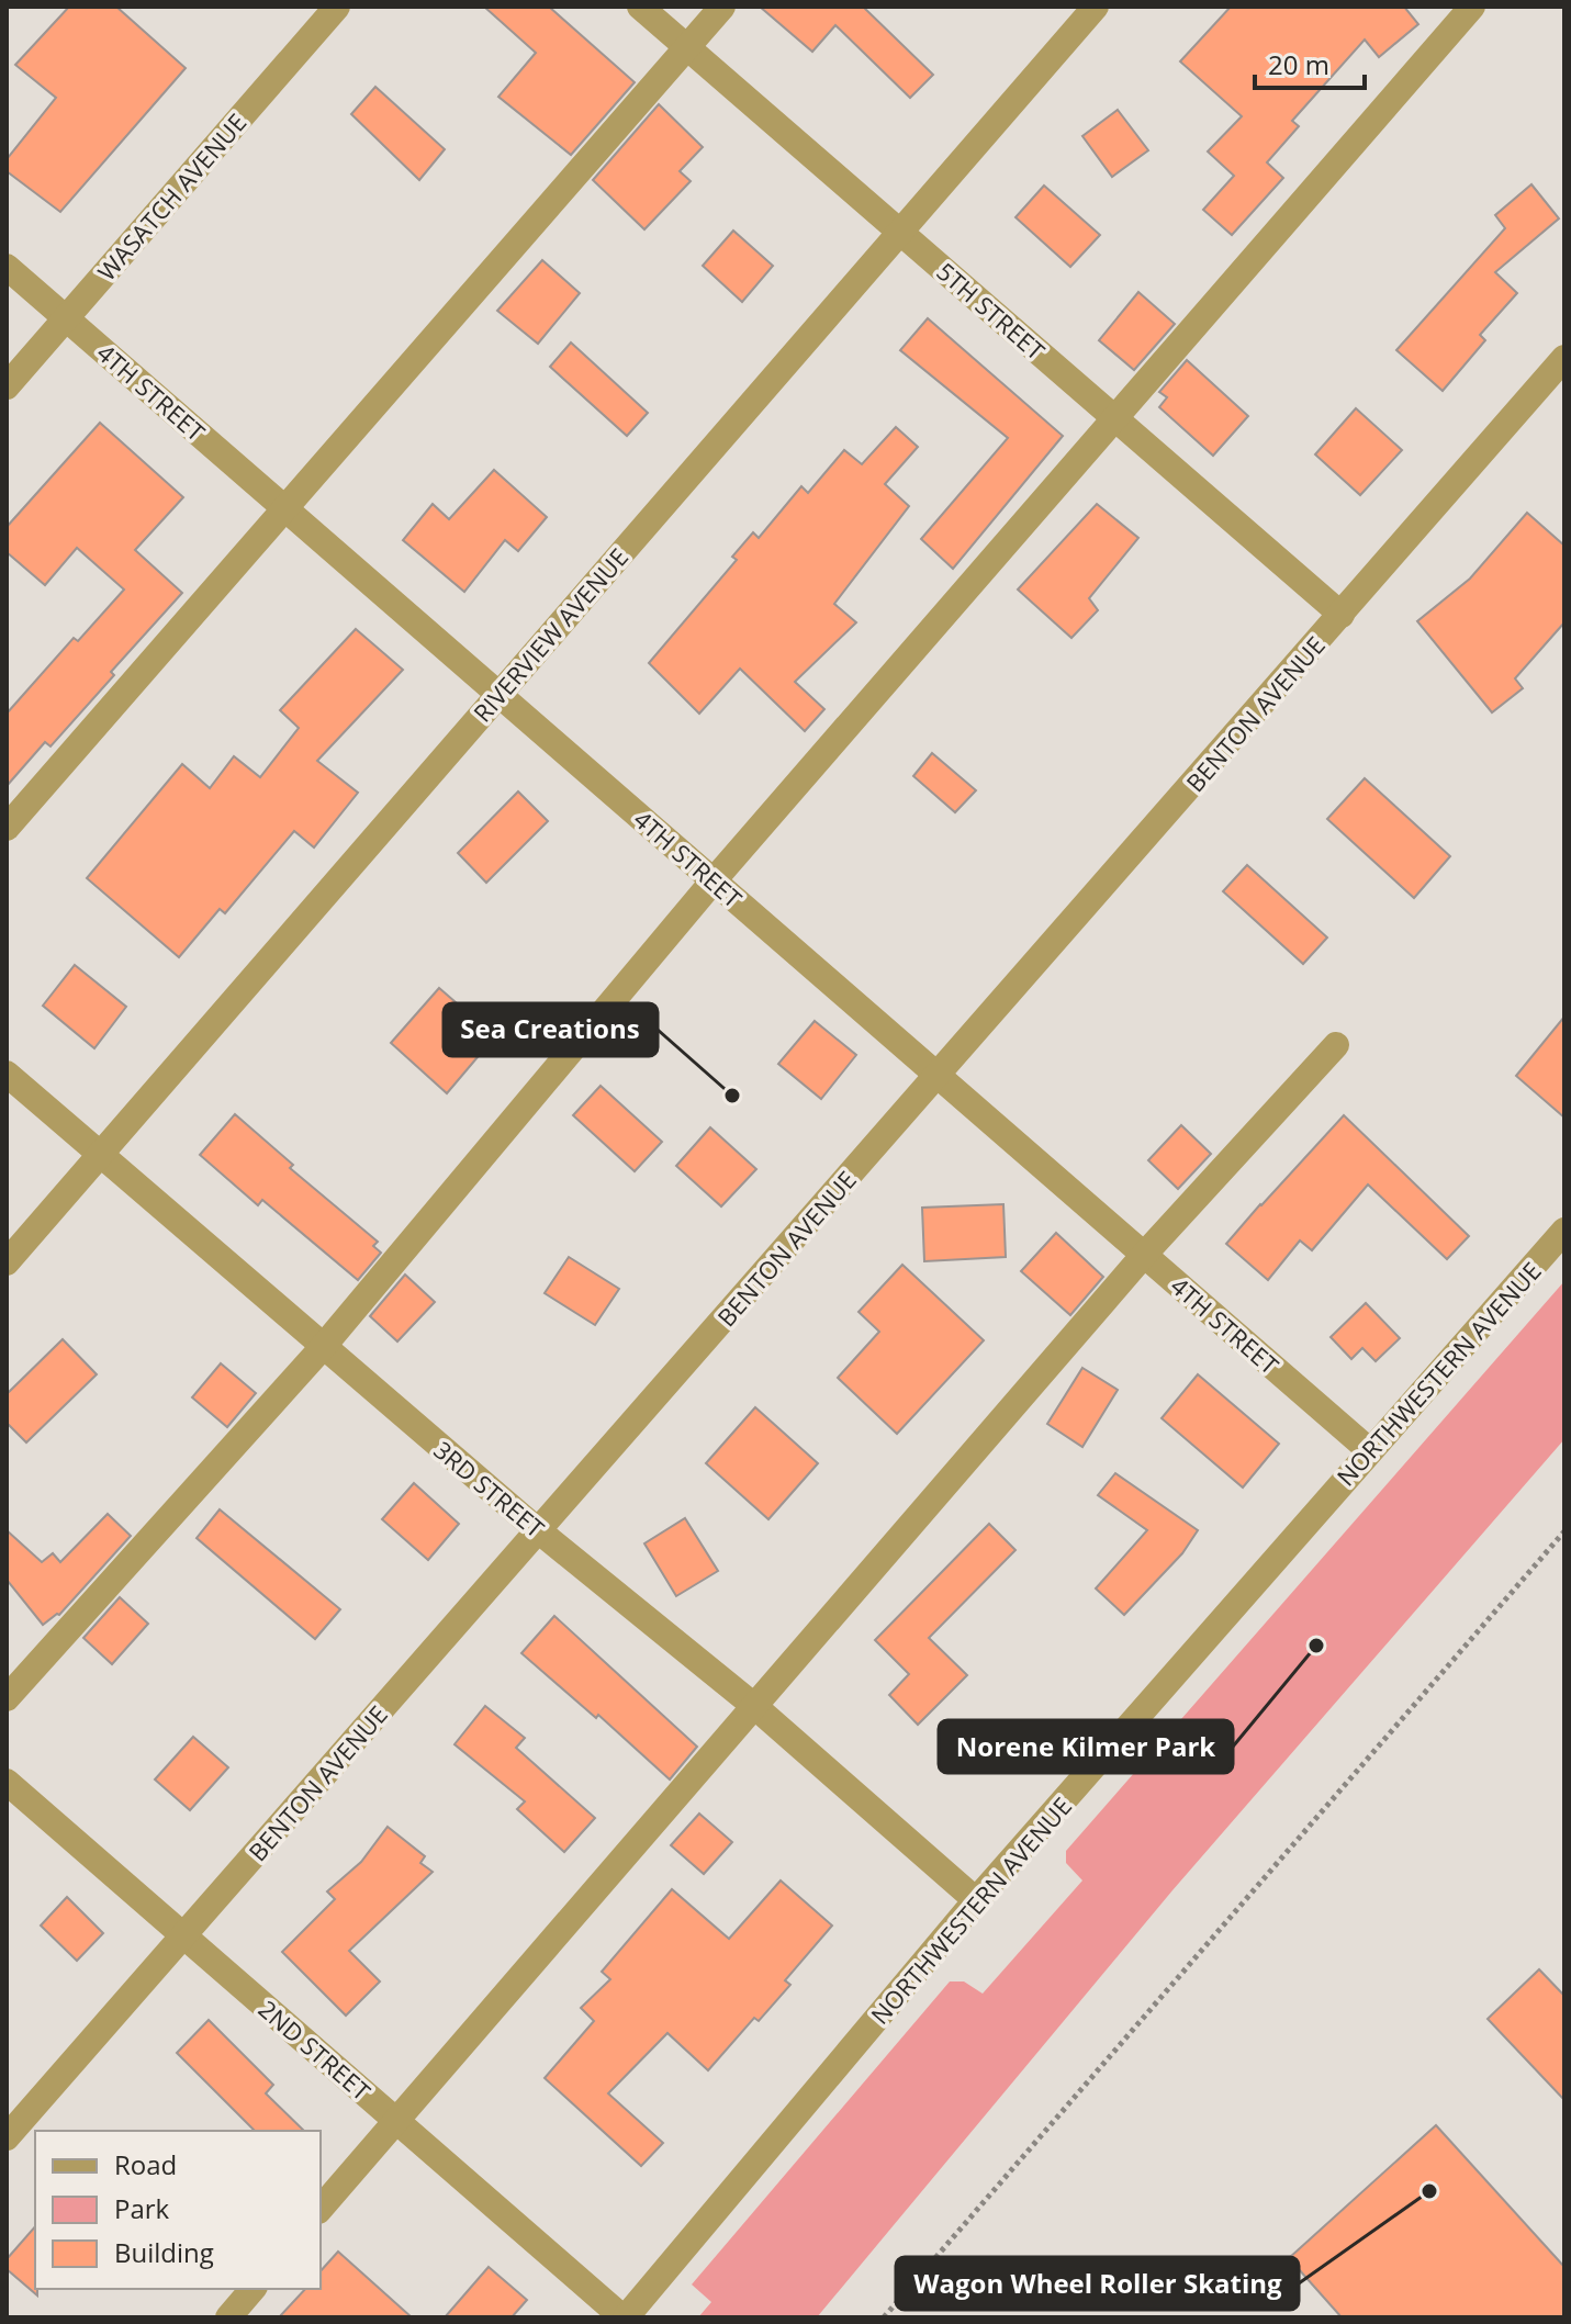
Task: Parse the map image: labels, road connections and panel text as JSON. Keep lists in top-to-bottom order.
{
  "streets": {
    "street": [
      "WASATCH AVENUE",
      "5TH STREET",
      "4TH STREET",
      "RIVERVIEW AVENUE",
      "BENTON AVENUE",
      "NORTHWESTERN AVENUE",
      "3RD STREET",
      "2ND STREET"
    ]
  },
  "crossings": [
    ["WASATCH AVENUE", "4TH STREET"],
    ["5TH STREET", "RIVERVIEW AVENUE"],
    ["5TH STREET", "BENTON AVENUE"],
    ["4TH STREET", "RIVERVIEW AVENUE"],
    ["4TH STREET", "BENTON AVENUE"],
    ["4TH STREET", "NORTHWESTERN AVENUE"],
    ["RIVERVIEW AVENUE", "3RD STREET"],
    ["BENTON AVENUE", "3RD STREET"],
    ["BENTON AVENUE", "2ND STREET"],
    ["NORTHWESTERN AVENUE", "3RD STREET"],
    ["NORTHWESTERN AVENUE", "2ND STREET"]
  ],
  "places": ["Sea Creations", "Norene Kilmer Park", "Wagon Wheel Roller Skating"],
  "legend": ["Road", "Park", "Building"],
  "scale_bar": "20 m"
}
